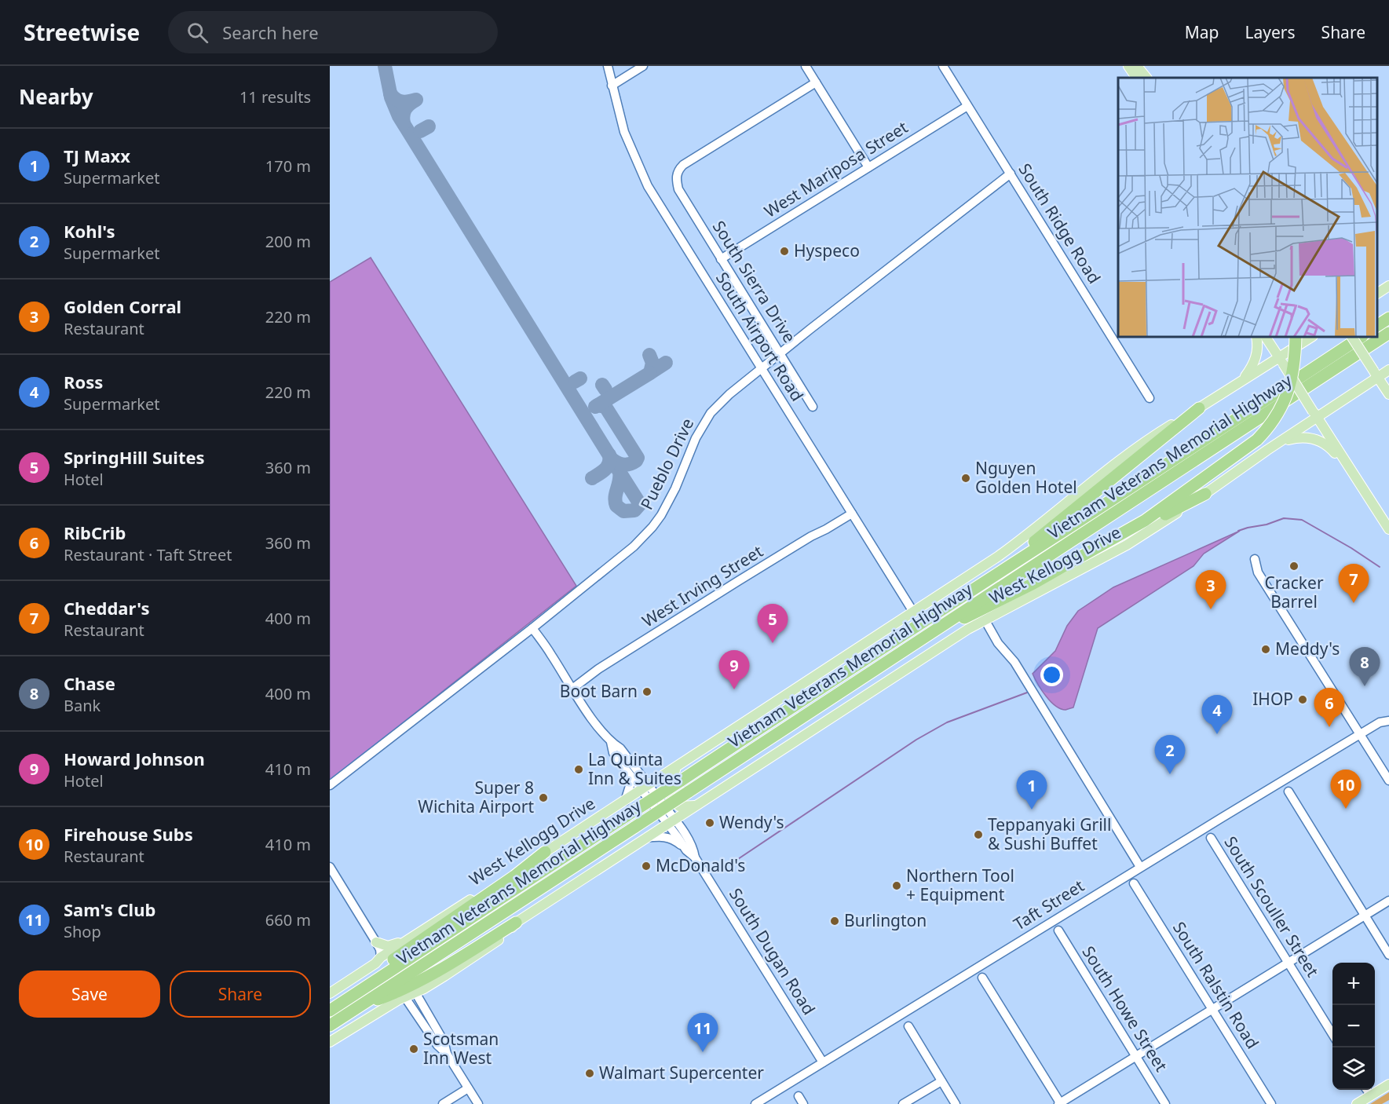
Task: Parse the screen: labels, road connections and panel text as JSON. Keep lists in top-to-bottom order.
{
  "streets": {
    "highway": ["Vietnam Veterans Memorial Highway"],
    "main road": ["West Kellogg Drive"],
    "street": [
      "West Mariposa Street",
      "South Ridge Road",
      "South Sierra Drive",
      "South Airport Road",
      "Pueblo Drive",
      "West Irving Street",
      "Taft Street",
      "South Scouller Street",
      "South Dugan Road",
      "South Ralstin Road",
      "South Howe Street"
    ]
  },
  "crossings": [
    ["West Mariposa Street", "South Ridge Road"],
    ["West Mariposa Street", "South Sierra Drive"],
    ["South Ridge Road", "Pueblo Drive"],
    ["South Sierra Drive", "Pueblo Drive"],
    ["South Airport Road", "Pueblo Drive"],
    ["South Airport Road", "West Kellogg Drive"],
    ["South Airport Road", "West Irving Street"],
    ["Pueblo Drive", "South Dugan Road"],
    ["West Kellogg Drive", "South Dugan Road"],
    ["West Irving Street", "South Dugan Road"],
    ["Taft Street", "South Dugan Road"]
  ],
  "places": [
    "Hyspeco",
    "Nguyen Golden Hotel",
    "Cracker Barrel",
    "Meddy's",
    "Boot Barn",
    "IHOP",
    "La Quinta Inn & Suites",
    "Super 8 Wichita Airport",
    "Wendy's",
    "Teppanyaki Grill & Sushi Buffet",
    "McDonald's",
    "Northern Tool + Equipment",
    "Burlington",
    "Scotsman Inn West",
    "Walmart Supercenter"
  ],
  "page": {
    "header": "Streetwise",
    "search": "Search here",
    "nav": ["Map", "Layers", "Share"],
    "heading": ["Nearby", "11 results"],
    "list": [
      {
        "mark": "1",
        "name": "TJ Maxx",
        "note": "Supermarket",
        "value": "170 m"
      },
      {
        "mark": "2",
        "name": "Kohl's",
        "note": "Supermarket",
        "value": "200 m"
      },
      {
        "mark": "3",
        "name": "Golden Corral",
        "note": "Restaurant",
        "value": "220 m"
      },
      {
        "mark": "4",
        "name": "Ross",
        "note": "Supermarket",
        "value": "220 m"
      },
      {
        "mark": "5",
        "name": "SpringHill Suites",
        "note": "Hotel",
        "value": "360 m"
      },
      {
        "mark": "6",
        "name": "RibCrib",
        "note": "Restaurant · Taft Street",
        "value": "360 m"
      },
      {
        "mark": "7",
        "name": "Cheddar's",
        "note": "Restaurant",
        "value": "400 m"
      },
      {
        "mark": "8",
        "name": "Chase",
        "note": "Bank",
        "value": "400 m"
      },
      {
        "mark": "9",
        "name": "Howard Johnson",
        "note": "Hotel",
        "value": "410 m"
      },
      {
        "mark": "10",
        "name": "Firehouse Subs",
        "note": "Restaurant",
        "value": "410 m"
      },
      {
        "mark": "11",
        "name": "Sam's Club",
        "note": "Shop",
        "value": "660 m"
      }
    ],
    "pins": [
      "7",
      "3",
      "5",
      "8",
      "9",
      "6",
      "4",
      "2",
      "10",
      "1",
      "11"
    ],
    "buttons": ["Save", "Share"],
    "map_buttons": ["+", "−"]
  }
}
